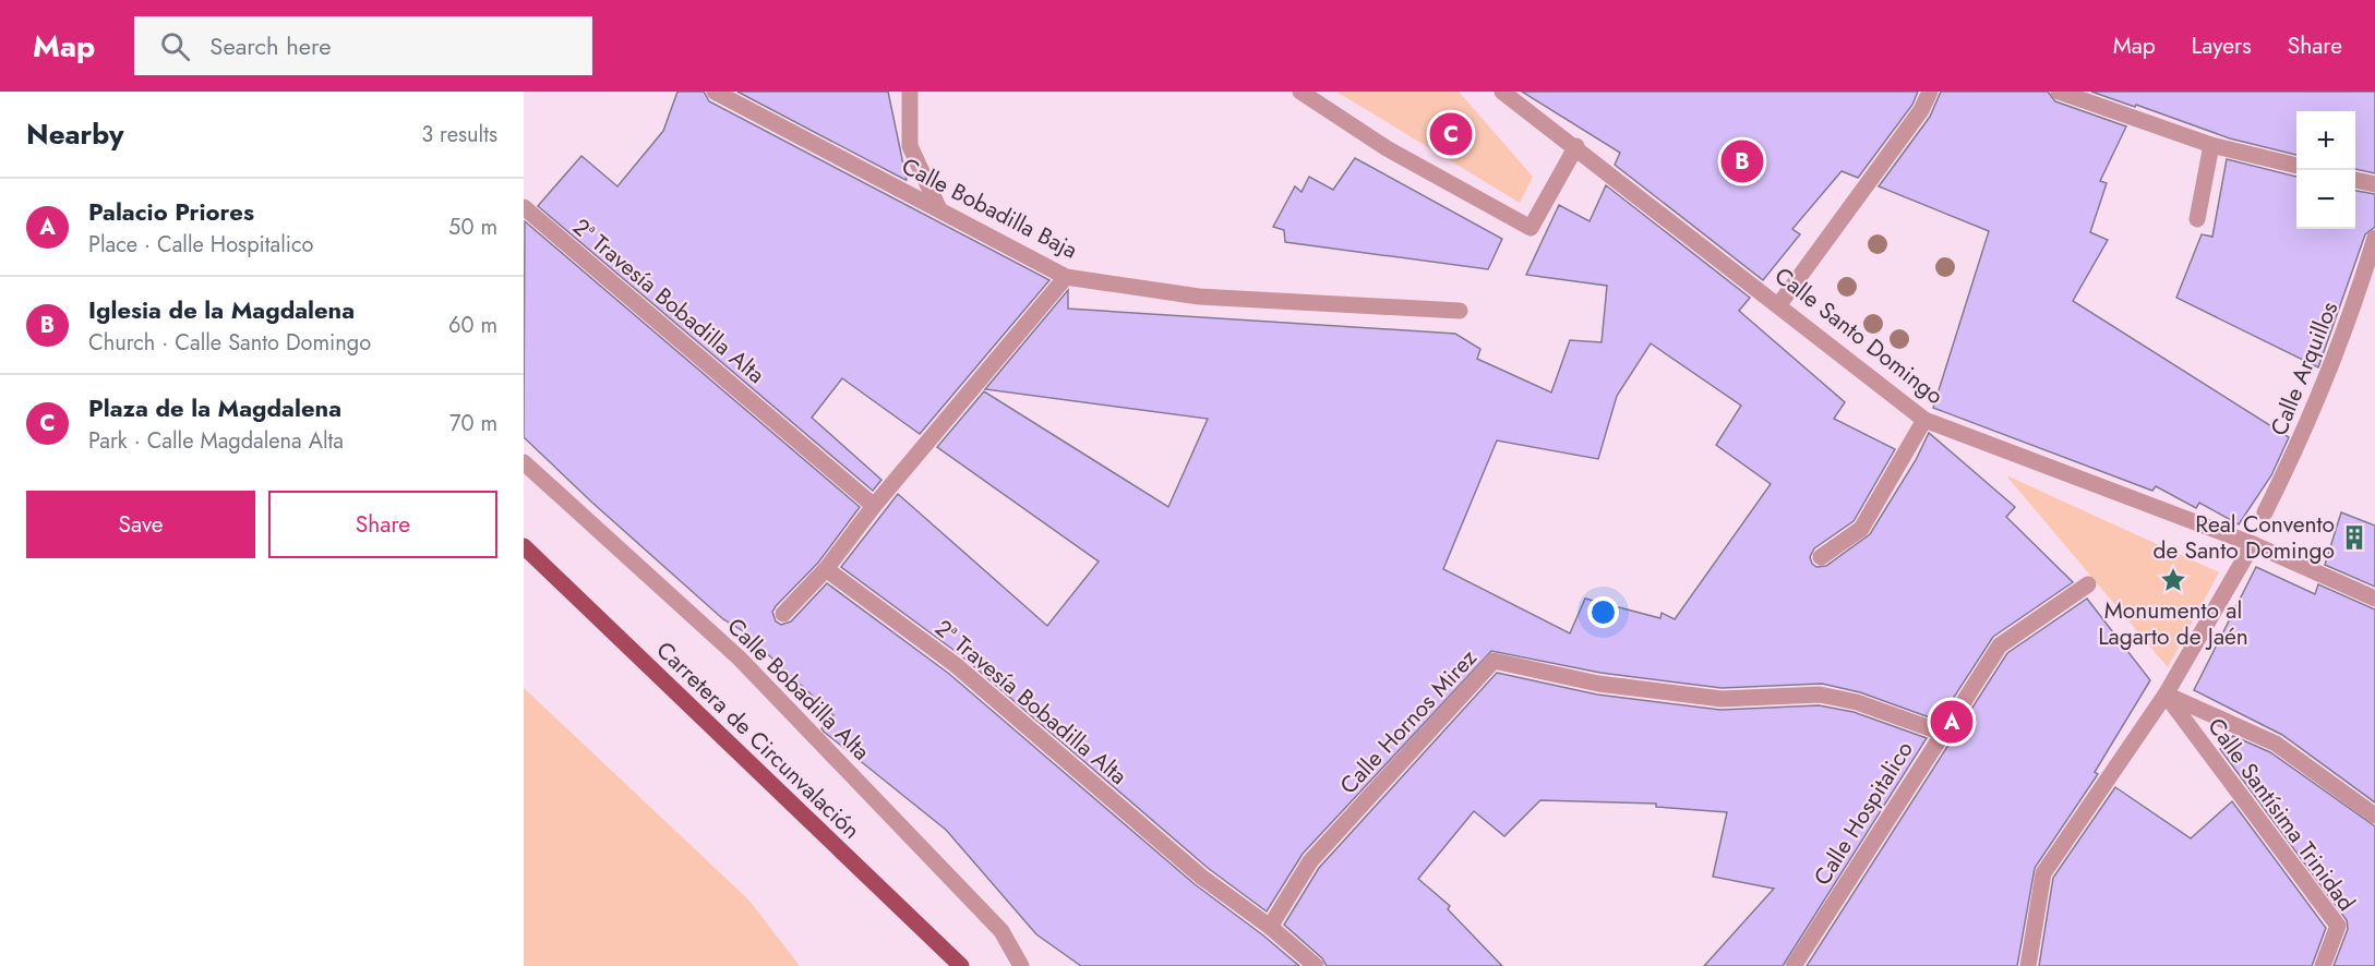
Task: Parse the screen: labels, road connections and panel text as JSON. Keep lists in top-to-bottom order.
{
  "streets": {
    "main road": ["Carretera de Circunvalación"],
    "street": [
      "Calle Bobadilla Baja",
      "2ª Travesía Bobadilla Alta",
      "Calle Santo Domingo",
      "Calle Arquillos",
      "Calle Bobadilla Alta",
      "Calle Hornos Mirez",
      "Calle Hospitalico",
      "Calle Santísima Trinidad"
    ]
  },
  "crossings": [
    ["Calle Bobadilla Baja", "Calle Bobadilla Alta"],
    ["2ª Travesía Bobadilla Alta", "Calle Bobadilla Alta"],
    ["2ª Travesía Bobadilla Alta", "Calle Hornos Mirez"],
    ["Calle Hornos Mirez", "Calle Hospitalico"]
  ],
  "places": {
    "building": ["Real Convento de Santo Domingo"],
    "place": ["Monumento al Lagarto de Jaén"]
  },
  "page": {
    "header": "Map",
    "search": "Search here",
    "nav": ["Map", "Layers", "Share"],
    "heading": ["Nearby", "3 results"],
    "pins": ["C", "B", "A"],
    "map_buttons": ["+", "−"],
    "list": [
      {
        "mark": "A",
        "name": "Palacio Priores",
        "note": "Place · Calle Hospitalico",
        "value": "50 m"
      },
      {
        "mark": "B",
        "name": "Iglesia de la Magdalena",
        "note": "Church · Calle Santo Domingo",
        "value": "60 m"
      },
      {
        "mark": "C",
        "name": "Plaza de la Magdalena",
        "note": "Park · Calle Magdalena Alta",
        "value": "70 m"
      }
    ],
    "buttons": ["Save", "Share"]
  }
}
